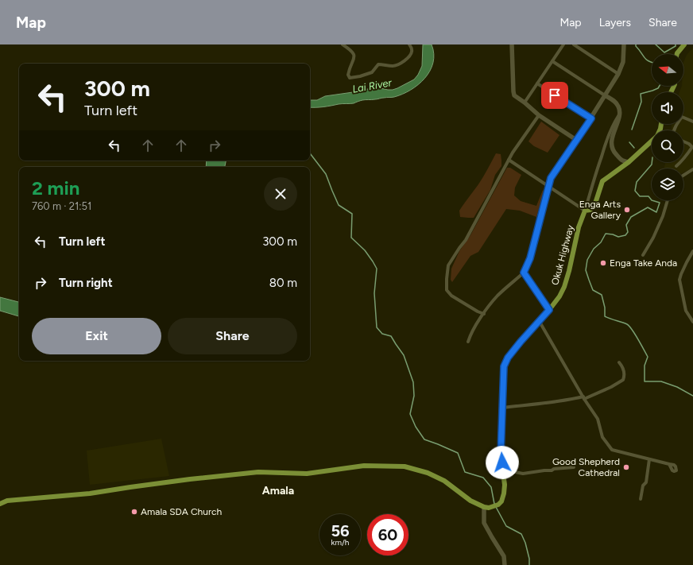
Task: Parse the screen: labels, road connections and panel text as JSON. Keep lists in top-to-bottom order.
{
  "streets": {
    "main road": ["Okuk Highway"]
  },
  "districts": ["Amala"],
  "water": ["Lai River"],
  "places": [
    "Enga Arts Gallery",
    "Enga Take Anda",
    "Good Shepherd Cathedral",
    "Amala SDA Church"
  ],
  "north": "left",
  "page": {
    "header": "Map",
    "nav": ["Map", "Layers", "Share"],
    "turn": ["300 m", "Turn left"],
    "heading": ["2 min", "760 m · 21:51"],
    "list": [
      {
        "name": "Turn left",
        "value": "300 m"
      },
      {
        "name": "Turn right",
        "value": "80 m"
      }
    ],
    "buttons": ["Exit", "Share"],
    "speed": "56 km/h",
    "limit": "60"
  }
}
